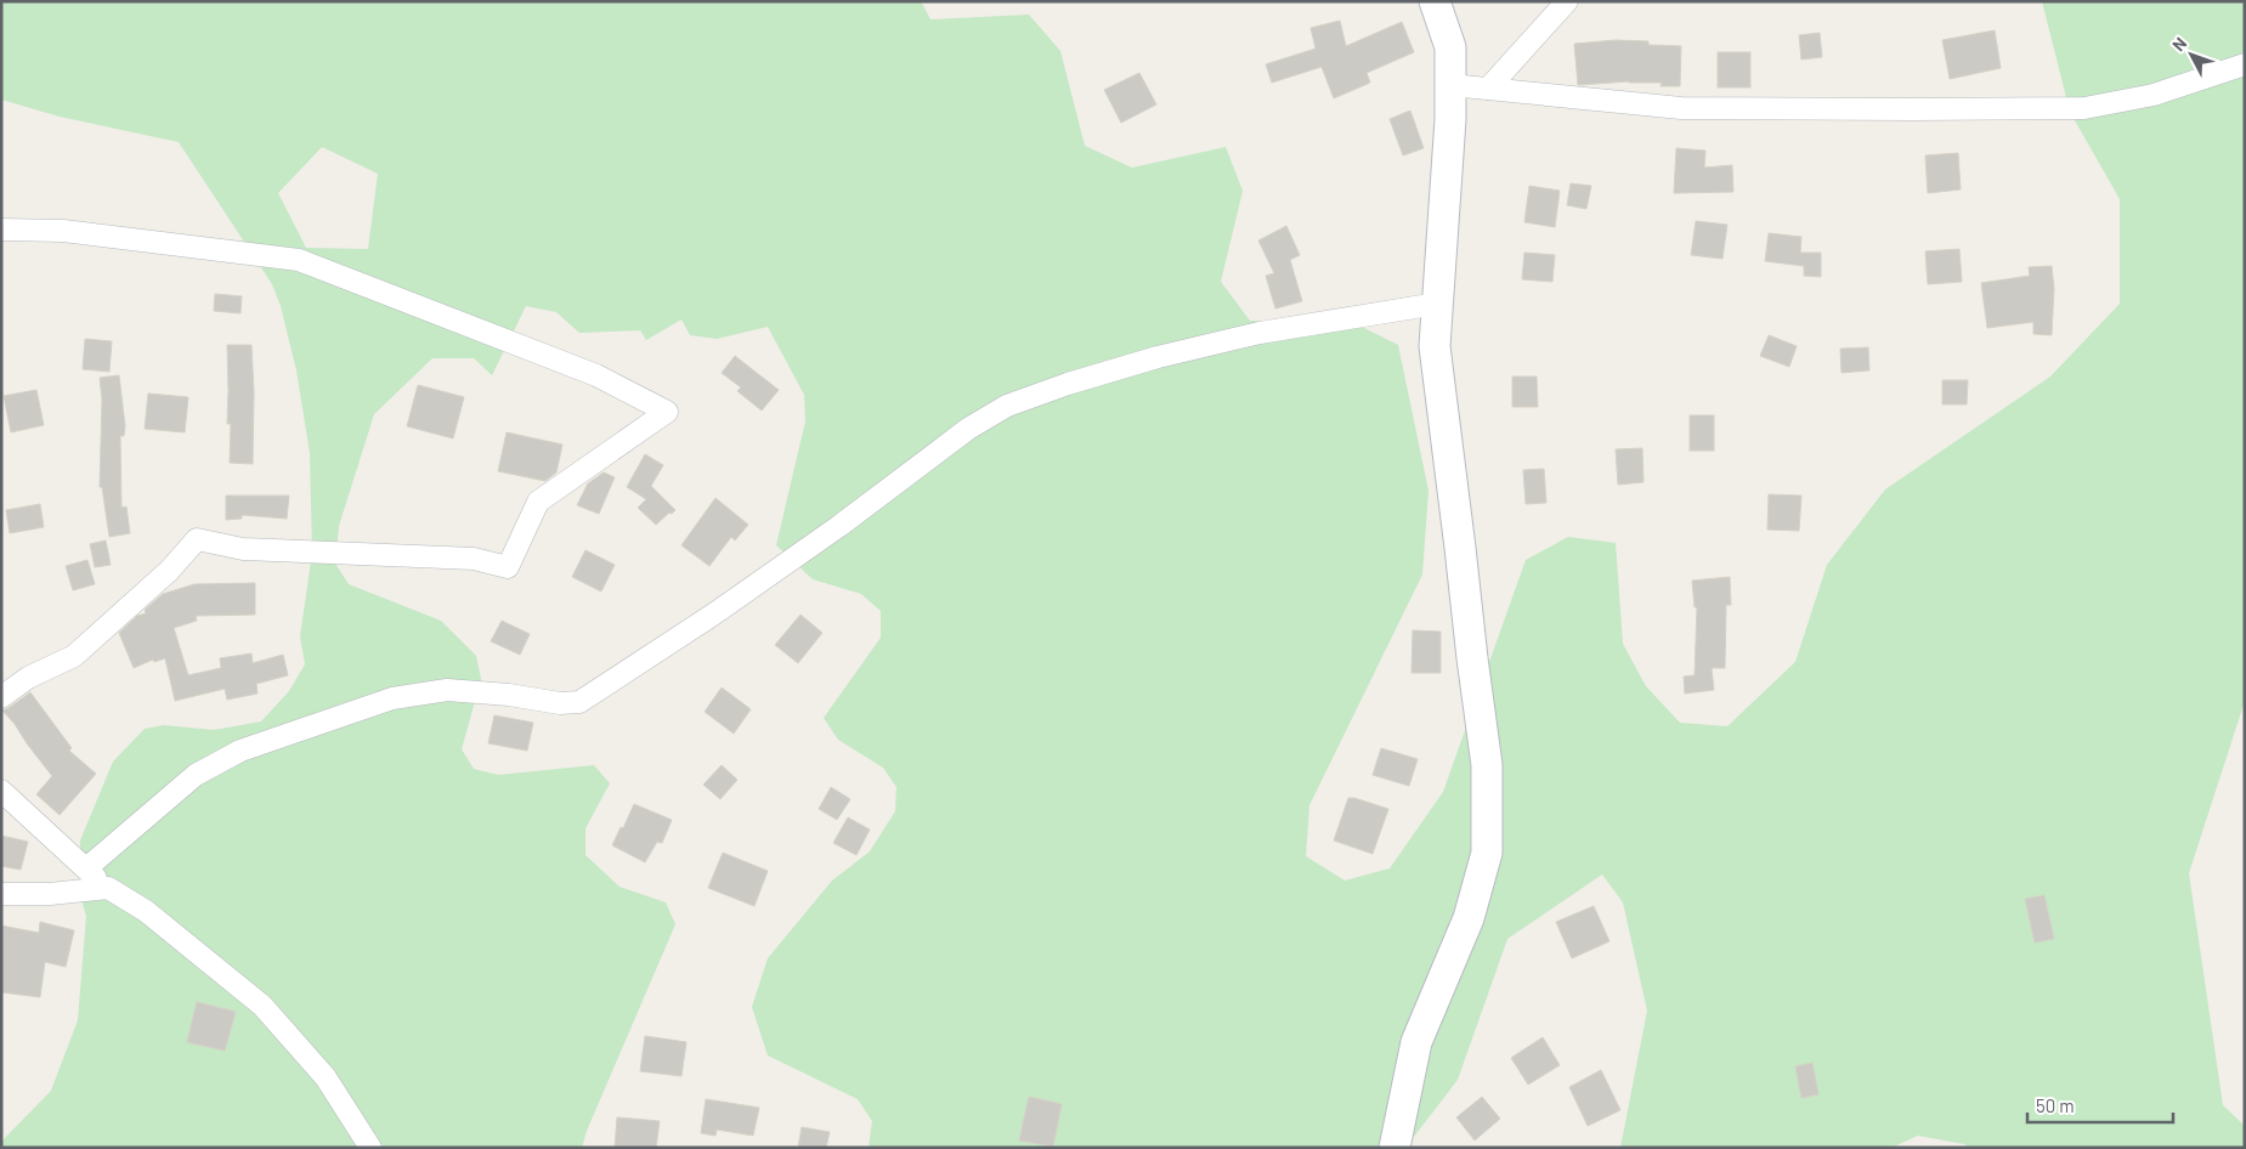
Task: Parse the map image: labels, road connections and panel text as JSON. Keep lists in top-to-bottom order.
{
  "scale_bar": "50 m",
  "north": "top left"
}
